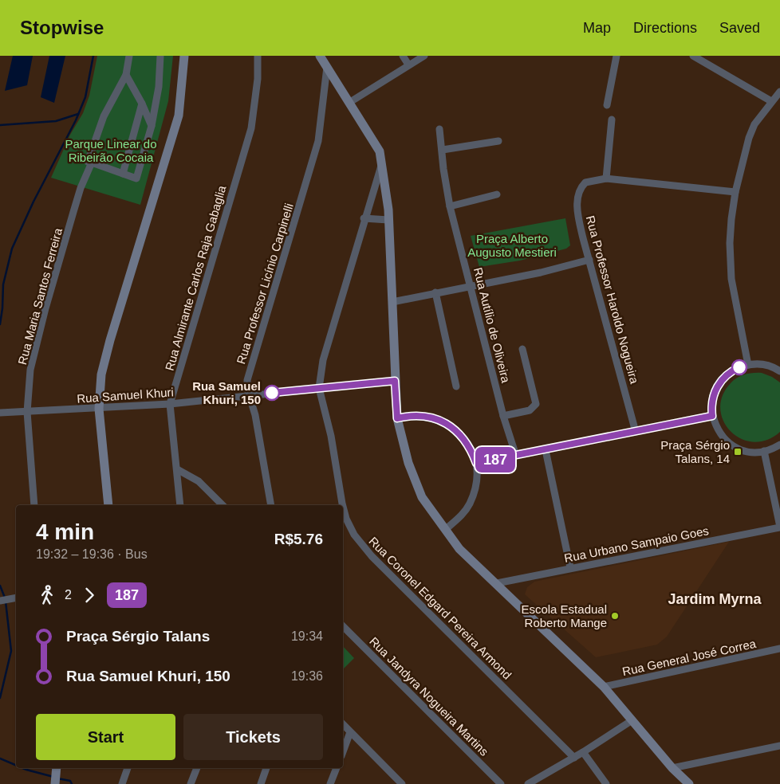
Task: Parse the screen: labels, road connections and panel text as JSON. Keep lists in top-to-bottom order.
{
  "streets": {
    "street": [
      "Rua Almirante Carlos Raja Gabaglia",
      "Rua Professor Licínio Carpinelli",
      "Rua Maria Santos Ferreira",
      "Rua Professor Haroldo Nogueira",
      "Rua Autílio de Oliveira",
      "Rua Samuel Khuri",
      "Rua Urbano Sampaio Goes",
      "Rua Coronel Edgard Pereira Armond",
      "Rua General José Correa",
      "Rua Jandyra Nogueira Martins"
    ]
  },
  "crossings": [
    ["Rua Almirante Carlos Raja Gabaglia", "Rua Samuel Khuri"],
    ["Rua Professor Licínio Carpinelli", "Rua Samuel Khuri"],
    ["Rua Maria Santos Ferreira", "Rua Samuel Khuri"],
    ["Rua Samuel Khuri", "Rua Coronel Edgard Pereira Armond"]
  ],
  "districts": ["Jardim Myrna"],
  "parks": ["Parque Linear do Ribeirão Cocaia", "Praça Alberto Augusto Mestieri"],
  "places": {
    "other": ["Rua Samuel Khuri, 150", "Escola Estadual Roberto Mange"],
    "transit": ["Praça Sérgio Talans, 14"]
  },
  "lines": ["bus line 187"],
  "page": {
    "header": "Stopwise",
    "nav": ["Map", "Directions", "Saved"],
    "on_map": "187",
    "heading": ["4 min", "19:32 – 19:36 · Bus", "R$5.76"],
    "legs": ["2", "187"],
    "list": [
      {
        "name": "Praça Sérgio Talans",
        "value": "19:34"
      },
      {
        "name": "Rua Samuel Khuri, 150",
        "value": "19:36"
      }
    ],
    "buttons": ["Start", "Tickets"]
  }
}
